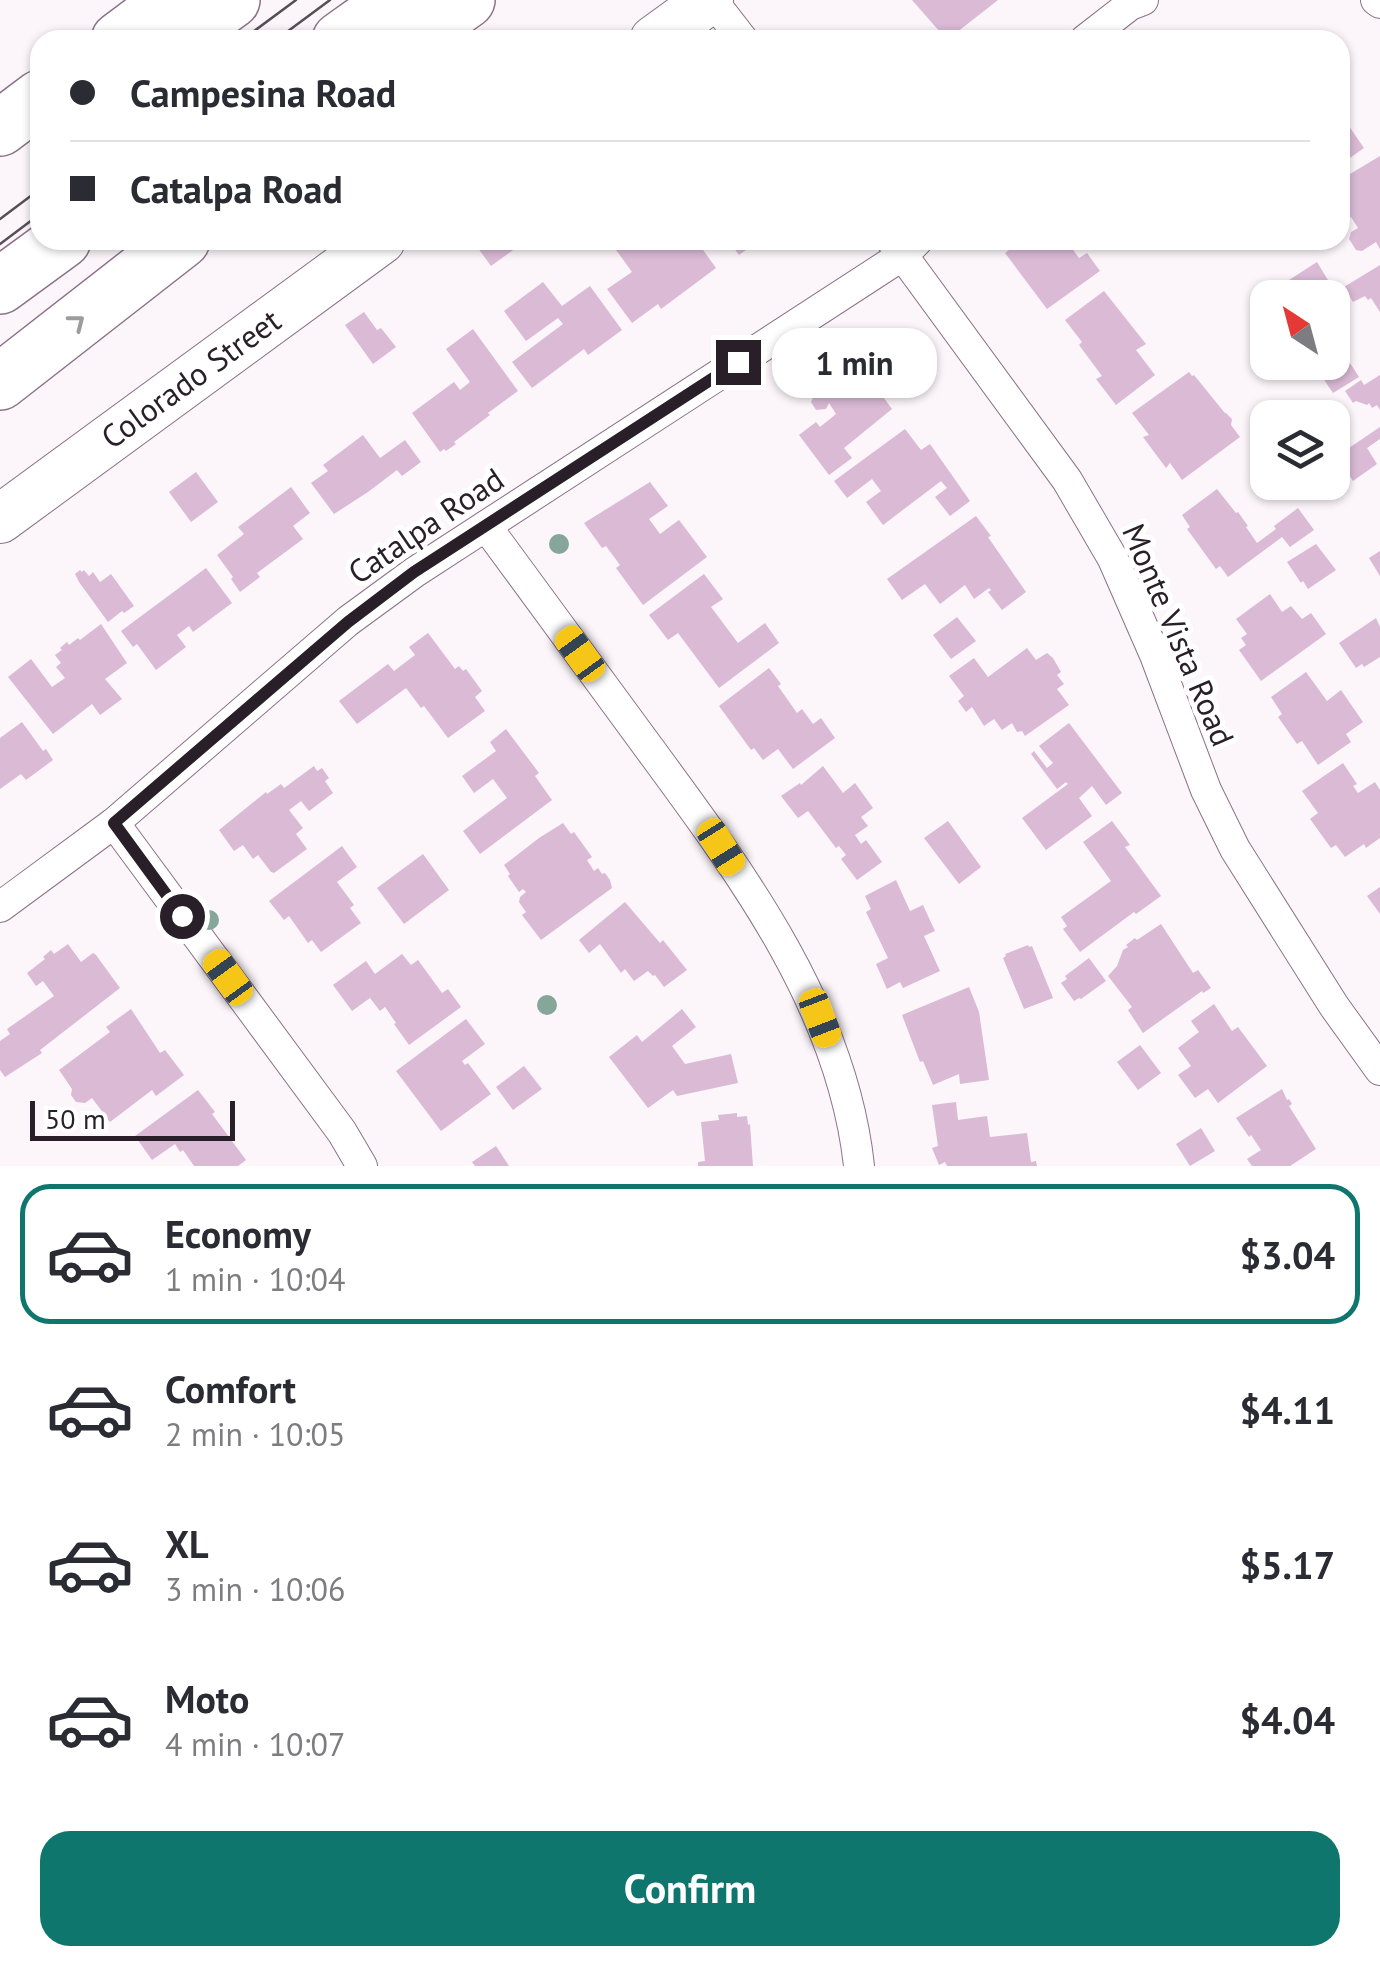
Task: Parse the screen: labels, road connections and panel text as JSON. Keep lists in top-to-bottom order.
{
  "streets": {
    "main road": ["Colorado Street"],
    "street": ["Catalpa Road", "Monte Vista Road"]
  },
  "scale_bar": "50 m",
  "north": "top left",
  "page": {
    "banner": ["Campesina Road", "Catalpa Road"],
    "bubble": "1 min",
    "scale": "50 m",
    "list": [
      {
        "name": "Economy",
        "note": "1 min · 10:04",
        "value": "$3.04"
      },
      {
        "name": "Comfort",
        "note": "2 min · 10:05",
        "value": "$4.11"
      },
      {
        "name": "XL",
        "note": "3 min · 10:06",
        "value": "$5.17"
      },
      {
        "name": "Moto",
        "note": "4 min · 10:07",
        "value": "$4.04"
      }
    ],
    "buttons": "Confirm"
  }
}
